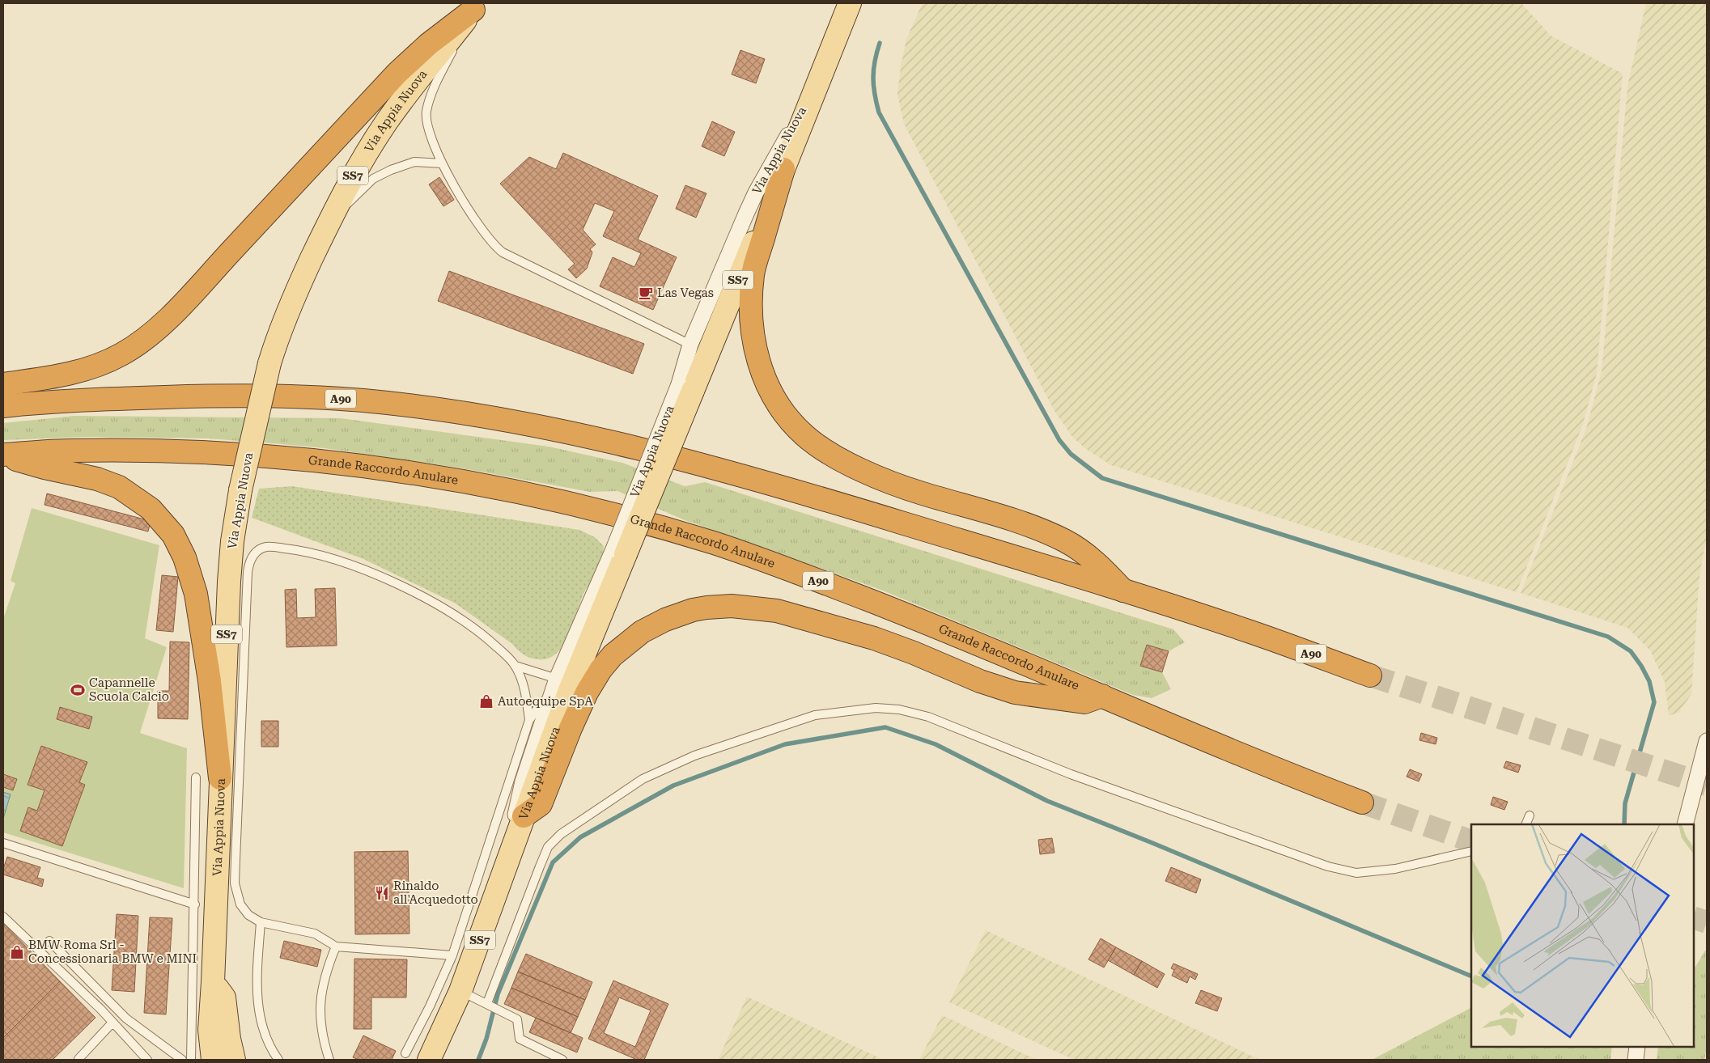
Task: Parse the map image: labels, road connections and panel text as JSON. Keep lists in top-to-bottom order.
{
  "streets": {
    "highway": ["A90", "Grande Raccordo Anulare"],
    "main road": ["Via Appia Nuova", "SS7"]
  },
  "places": {
    "cafe": ["Las Vegas"],
    "sports": ["Capannelle Scuola Calcio"],
    "shop": ["Autoequipe SpA", "BMW Roma Srl - Concessionaria BMW e MINI"],
    "restaurant": ["Rinaldo all'Acquedotto"]
  }
}
